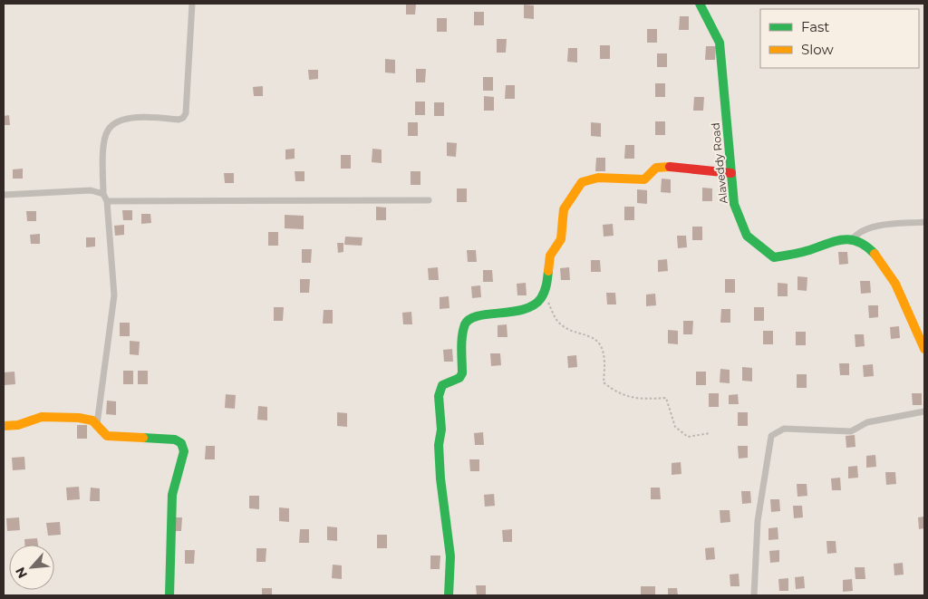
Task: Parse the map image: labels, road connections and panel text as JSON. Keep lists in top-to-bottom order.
{
  "streets": {
    "street": ["Alaveddy Road"]
  },
  "legend": ["Fast", "Slow"],
  "north": "bottom left"
}
